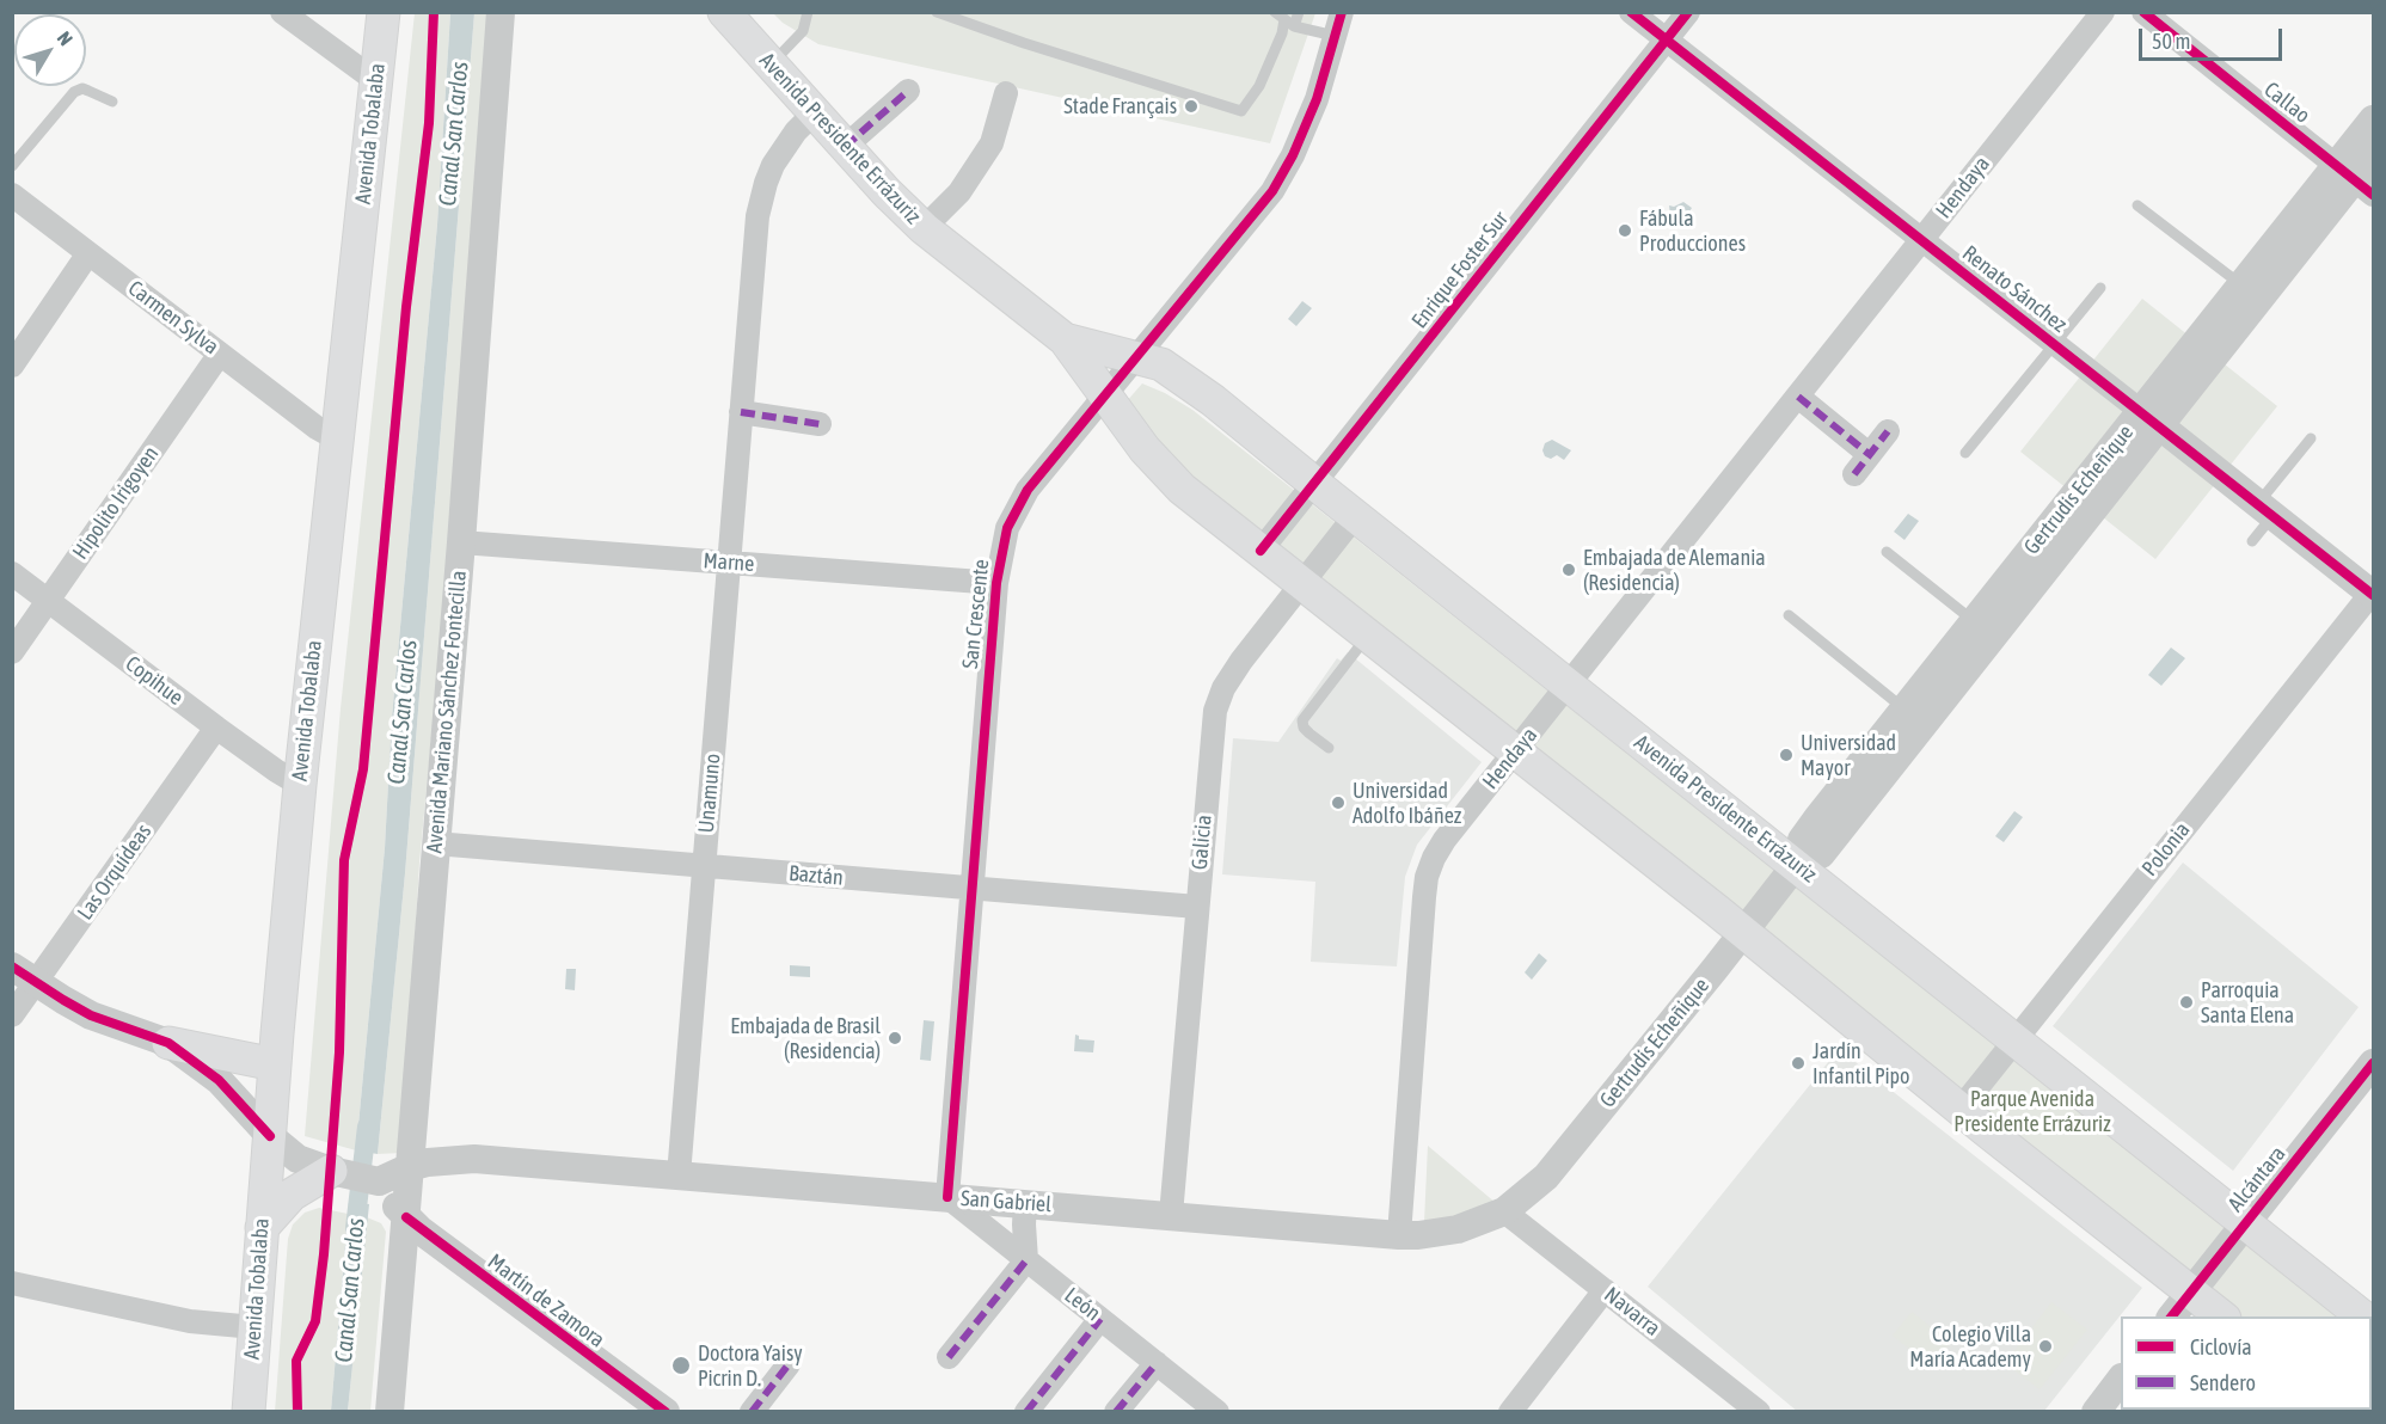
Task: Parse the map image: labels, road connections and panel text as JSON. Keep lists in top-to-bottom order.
{
  "streets": {
    "main road": ["Avenida Tobalaba", "Avenida Presidente Errázuriz"],
    "street": [
      "Callao",
      "Hendaya",
      "Enrique Foster Sur",
      "Renato Sánchez",
      "Carmen Sylva",
      "Gertrudis Echeñique",
      "Hipolito Irigoyen",
      "Marne",
      "San Crescente",
      "Copihue",
      "Avenida Mariano Sánchez Fontecilla",
      "Unamuno",
      "Galicia",
      "Polonia",
      "Las Orquídeas",
      "Baztán",
      "Alcántara",
      "San Gabriel",
      "Martín de Zamora",
      "León",
      "Navarra"
    ]
  },
  "crossings": [
    ["Callao", "Gertrudis Echeñique"],
    ["Avenida Tobalaba", "Carmen Sylva"],
    ["Avenida Tobalaba", "Copihue"],
    ["Avenida Presidente Errázuriz", "Hendaya"],
    ["Avenida Presidente Errázuriz", "Enrique Foster Sur"],
    ["Avenida Presidente Errázuriz", "Gertrudis Echeñique"],
    ["Avenida Presidente Errázuriz", "San Crescente"],
    ["Avenida Presidente Errázuriz", "Unamuno"],
    ["Avenida Presidente Errázuriz", "Galicia"],
    ["Avenida Presidente Errázuriz", "Polonia"],
    ["Avenida Presidente Errázuriz", "Alcántara"],
    ["Hendaya", "Renato Sánchez"],
    ["Hendaya", "San Gabriel"],
    ["Enrique Foster Sur", "Renato Sánchez"],
    ["Renato Sánchez", "Gertrudis Echeñique"],
    ["Renato Sánchez", "Polonia"],
    ["Carmen Sylva", "Hipolito Irigoyen"],
    ["Gertrudis Echeñique", "San Gabriel"],
    ["Gertrudis Echeñique", "Navarra"],
    ["Hipolito Irigoyen", "Copihue"],
    ["Marne", "San Crescente"],
    ["Marne", "Avenida Mariano Sánchez Fontecilla"],
    ["Marne", "Unamuno"],
    ["San Crescente", "Baztán"],
    ["San Crescente", "San Gabriel"],
    ["San Crescente", "León"],
    ["Copihue", "Las Orquídeas"],
    ["Avenida Mariano Sánchez Fontecilla", "Baztán"],
    ["Avenida Mariano Sánchez Fontecilla", "San Gabriel"],
    ["Avenida Mariano Sánchez Fontecilla", "Martín de Zamora"],
    ["Unamuno", "Baztán"],
    ["Unamuno", "San Gabriel"],
    ["Galicia", "Baztán"],
    ["Galicia", "San Gabriel"],
    ["San Gabriel", "Martín de Zamora"],
    ["San Gabriel", "León"],
    ["San Gabriel", "Navarra"]
  ],
  "water": ["Canal San Carlos"],
  "parks": ["Parque Avenida Presidente Errázuriz"],
  "places": [
    "Stade Français",
    "Fábula Producciones",
    "Embajada de Alemania (Residencia)",
    "Universidad Mayor",
    "Universidad Adolfo Ibáñez",
    "Parroquia Santa Elena",
    "Embajada de Brasil (Residencia)",
    "Jardín Infantil Pipo",
    "Colegio Villa María Academy",
    "Doctora Yaisy Picrin D."
  ],
  "legend": ["Ciclovía", "Sendero"],
  "scale_bar": "50 m",
  "north": "top right"
}
